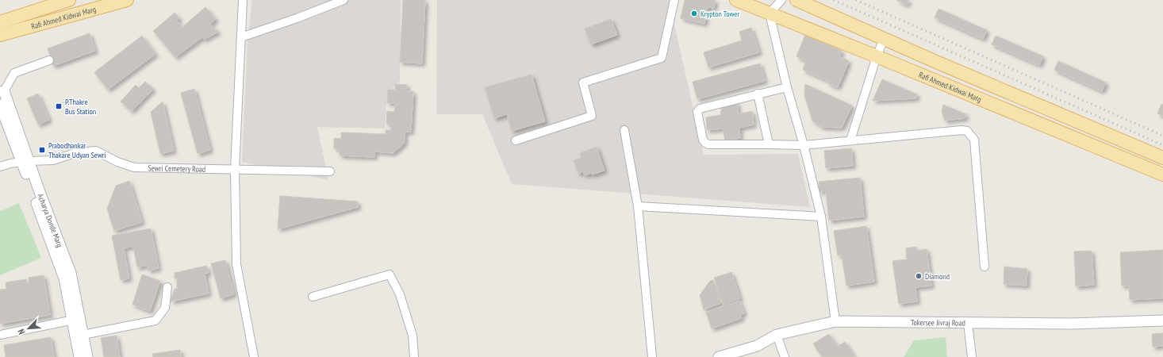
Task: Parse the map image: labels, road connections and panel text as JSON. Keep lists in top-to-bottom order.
{
  "streets": {
    "main road": ["Rafi Ahmed Kidwai Marg"],
    "street": ["Sewri Cemetery Road", "Acharya Donde Marg", "Tokersee Jivraj Road"]
  },
  "crossings": [
    ["Sewri Cemetery Road", "Acharya Donde Marg"]
  ],
  "places": {
    "other": ["Krypton Tower", "Diamond"],
    "transit": ["P.Thakre Bus Station", "Prabodhankar Thakare Udyan Sewri"]
  },
  "north": "bottom left"
}
